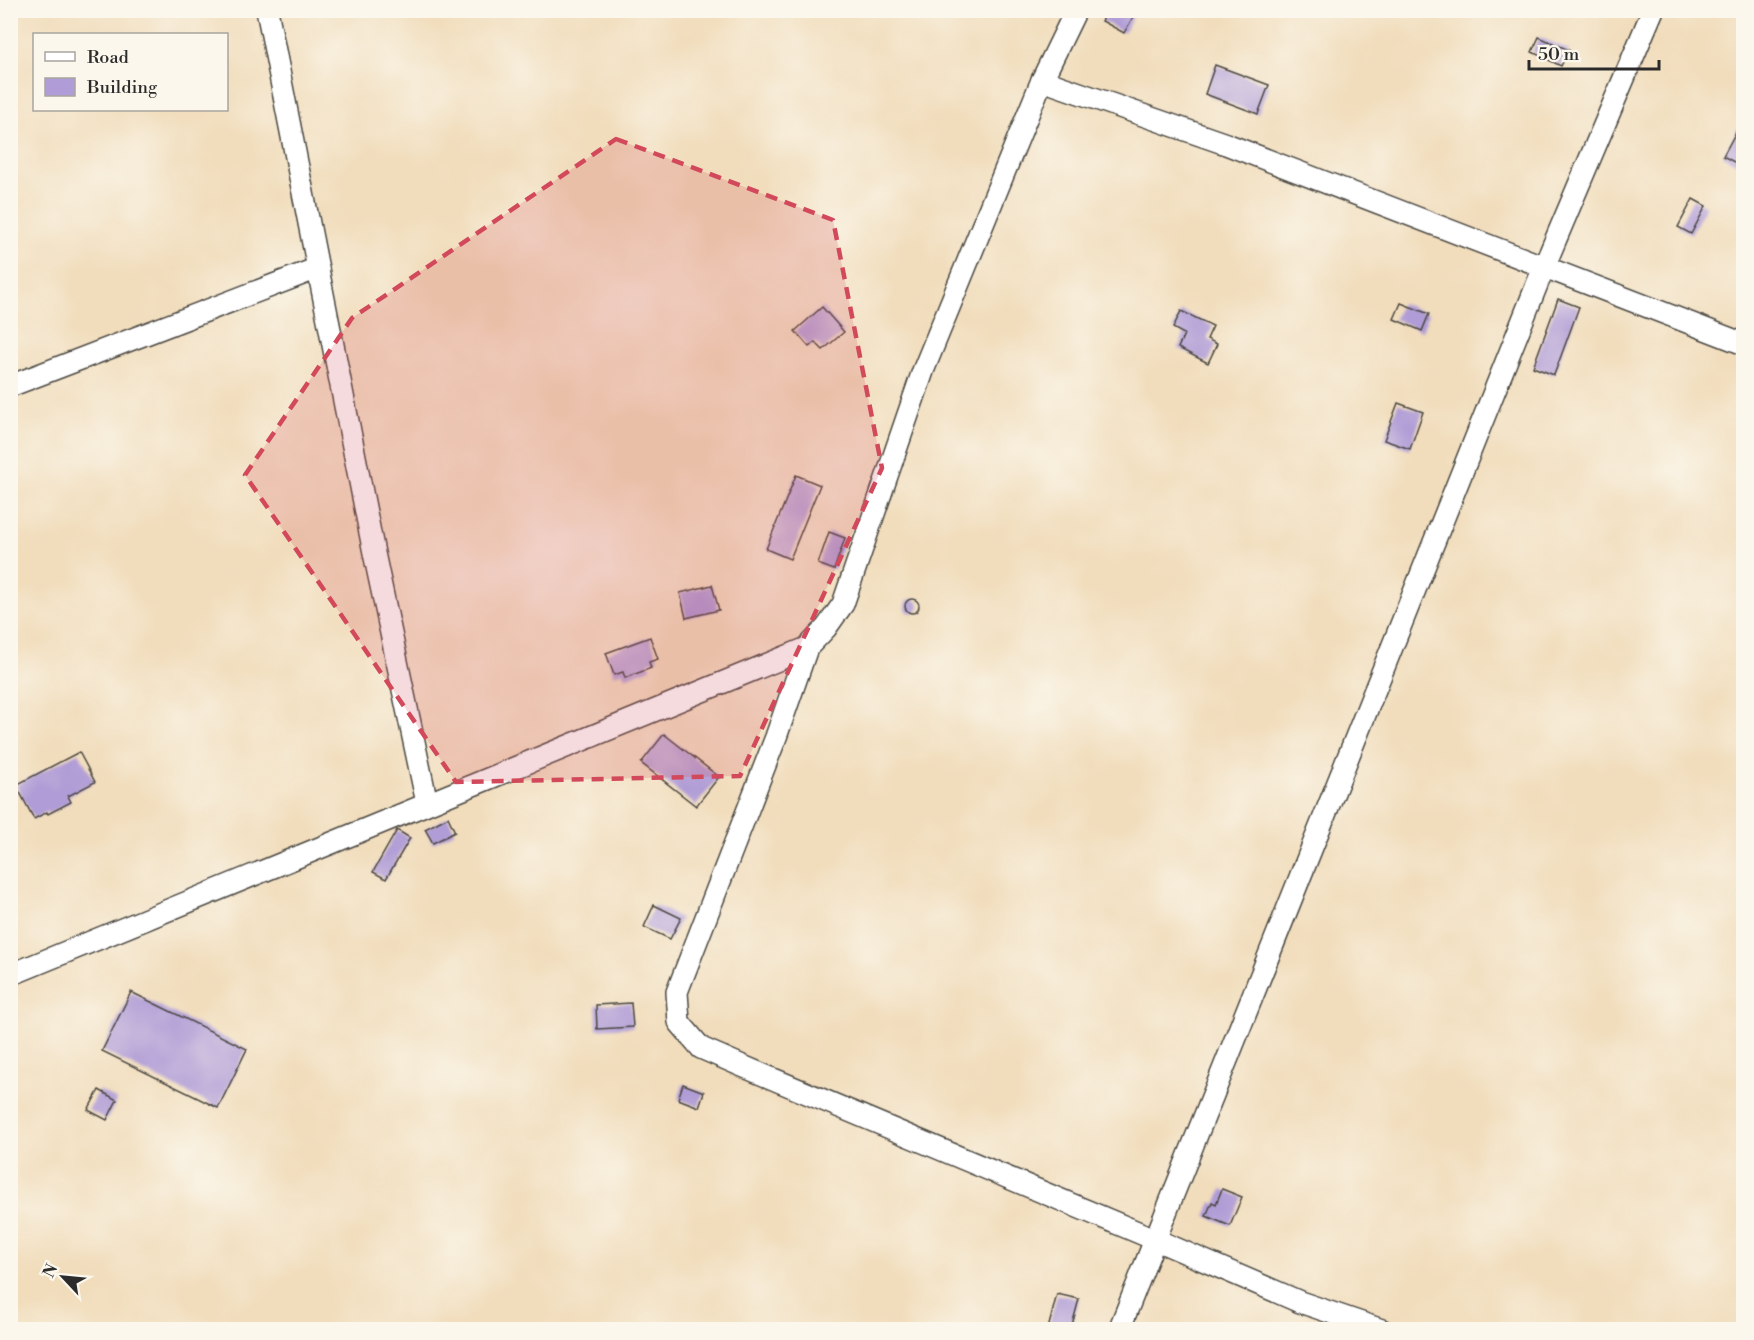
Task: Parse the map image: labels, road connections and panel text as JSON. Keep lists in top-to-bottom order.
{
  "legend": ["Road", "Building"],
  "scale_bar": "50 m",
  "north": "top left"
}
